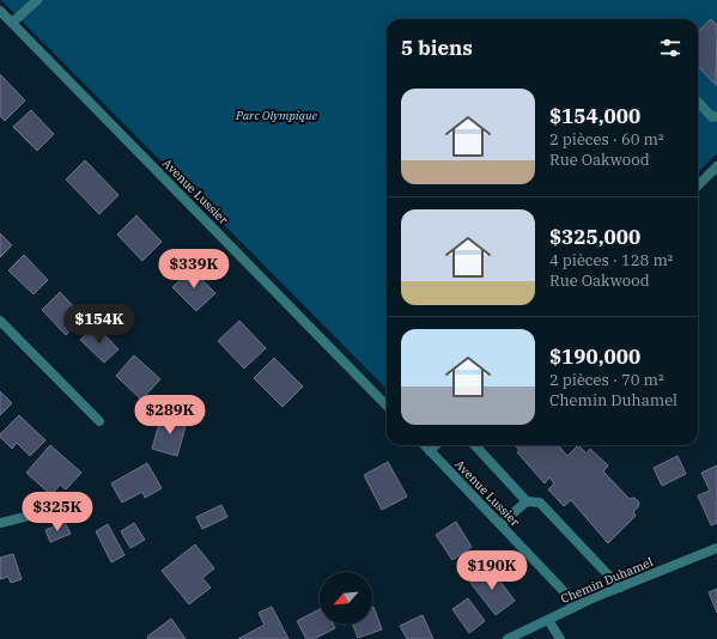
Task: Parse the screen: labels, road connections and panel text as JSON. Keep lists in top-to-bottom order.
{
  "streets": {
    "street": ["Avenue Lussier", "Chemin Duhamel"]
  },
  "crossings": [
    ["Avenue Lussier", "Chemin Duhamel"]
  ],
  "parks": ["Parc Olympique"],
  "north": "bottom left",
  "page": {
    "heading": "5 biens",
    "list": [
      {
        "name": "$154,000",
        "note": "2 pièces · 60 m² · Rue Oakwood"
      },
      {
        "name": "$325,000",
        "note": "4 pièces · 128 m² · Rue Oakwood"
      },
      {
        "name": "$190,000",
        "note": "2 pièces · 70 m² · Chemin Duhamel"
      }
    ],
    "price": [
      "$339K",
      "$154K",
      "$289K",
      "$325K",
      "$190K"
    ]
  }
}
